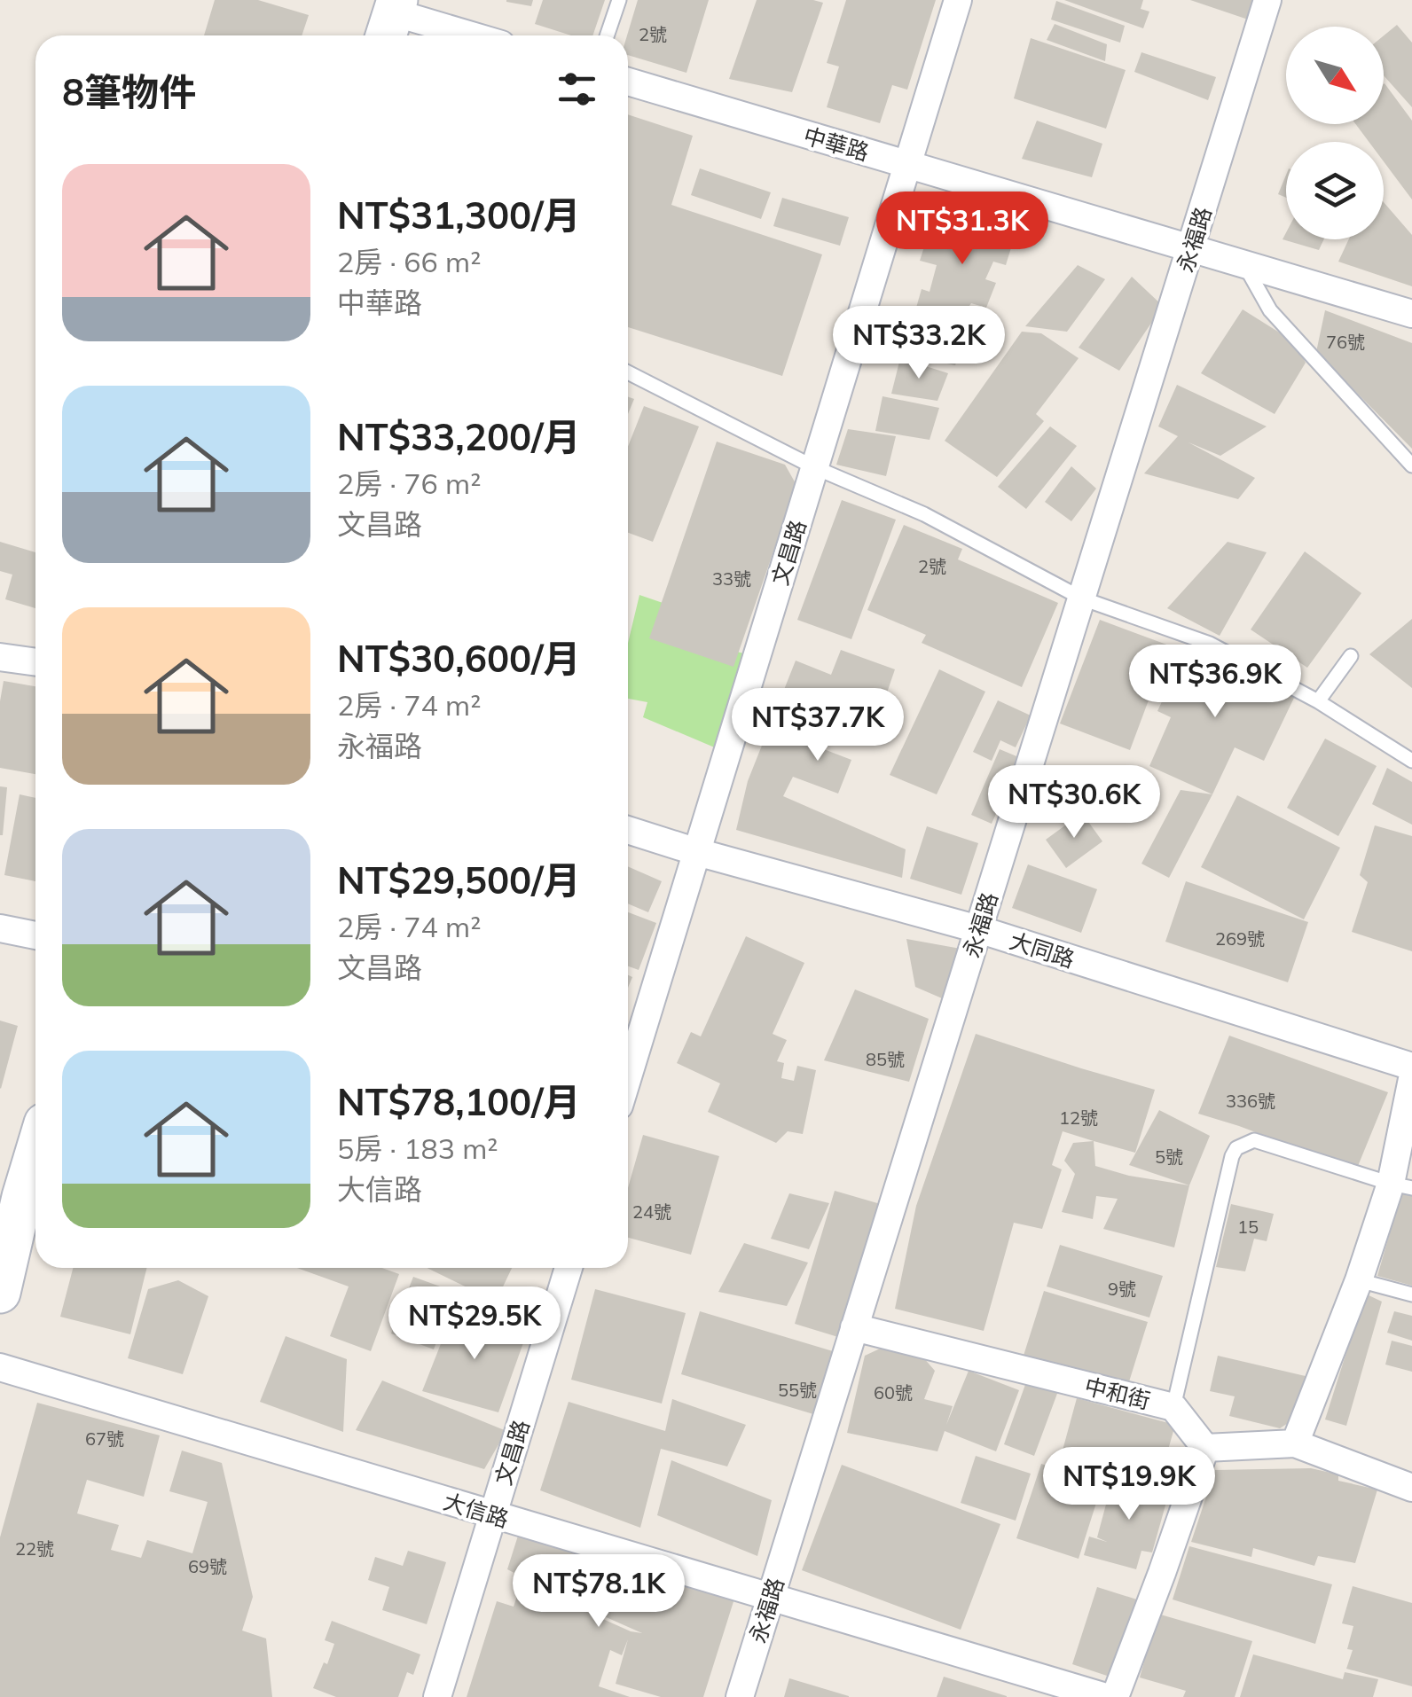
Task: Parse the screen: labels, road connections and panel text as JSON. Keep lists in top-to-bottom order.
{
  "streets": {
    "street": [
      "中華路",
      "永福路",
      "文昌路",
      "大同路",
      "中和街",
      "大信路"
    ]
  },
  "crossings": [
    ["中華路", "永福路"],
    ["中華路", "文昌路"],
    ["永福路", "大同路"],
    ["永福路", "中和街"],
    ["永福路", "大信路"],
    ["文昌路", "大同路"],
    ["文昌路", "大信路"]
  ],
  "house_numbers": [
    "2號",
    "76號",
    "2號",
    "33號",
    "269號",
    "85號",
    "336號",
    "12號",
    "5號",
    "24號",
    "15",
    "9號",
    "55號",
    "60號",
    "67號",
    "22號",
    "69號"
  ],
  "north": "bottom right",
  "page": {
    "heading": "8筆物件",
    "list": [
      {
        "name": "NT$31,300/月",
        "note": "2房 · 66 m² · 中華路"
      },
      {
        "name": "NT$33,200/月",
        "note": "2房 · 76 m² · 文昌路"
      },
      {
        "name": "NT$30,600/月",
        "note": "2房 · 74 m² · 永福路"
      },
      {
        "name": "NT$29,500/月",
        "note": "2房 · 74 m² · 文昌路"
      },
      {
        "name": "NT$78,100/月",
        "note": "5房 · 183 m² · 大信路"
      }
    ],
    "price": [
      "NT$31.3K",
      "NT$33.2K",
      "NT$36.9K",
      "NT$37.7K",
      "NT$30.6K",
      "NT$29.5K",
      "NT$19.9K",
      "NT$78.1K"
    ]
  }
}
